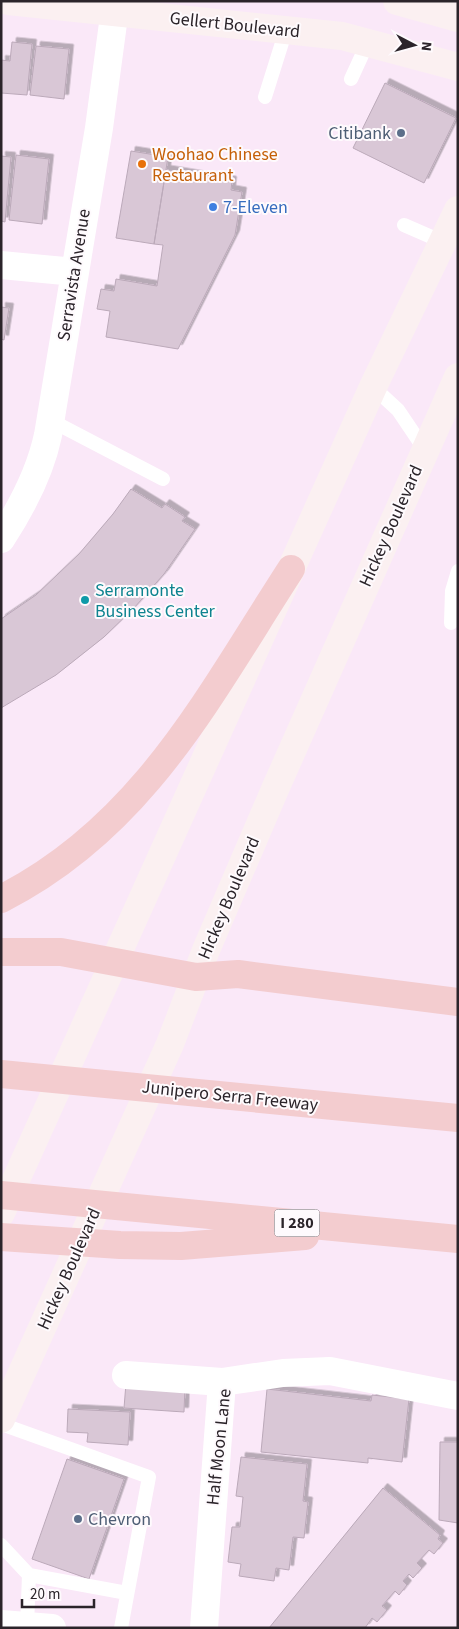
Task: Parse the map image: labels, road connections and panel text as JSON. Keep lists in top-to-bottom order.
{
  "streets": {
    "highway": ["Junipero Serra Freeway", "I 280"],
    "main road": ["Gellert Boulevard", "Hickey Boulevard"],
    "street": ["Serravista Avenue", "Half Moon Lane"]
  },
  "crossings": [
    ["Gellert Boulevard", "Serravista Avenue"]
  ],
  "places": [
    "Citibank",
    "Woohao Chinese Restaurant",
    "7-Eleven",
    "Serramonte Business Center",
    "Chevron"
  ],
  "scale_bar": "20 m",
  "north": "right"
}
